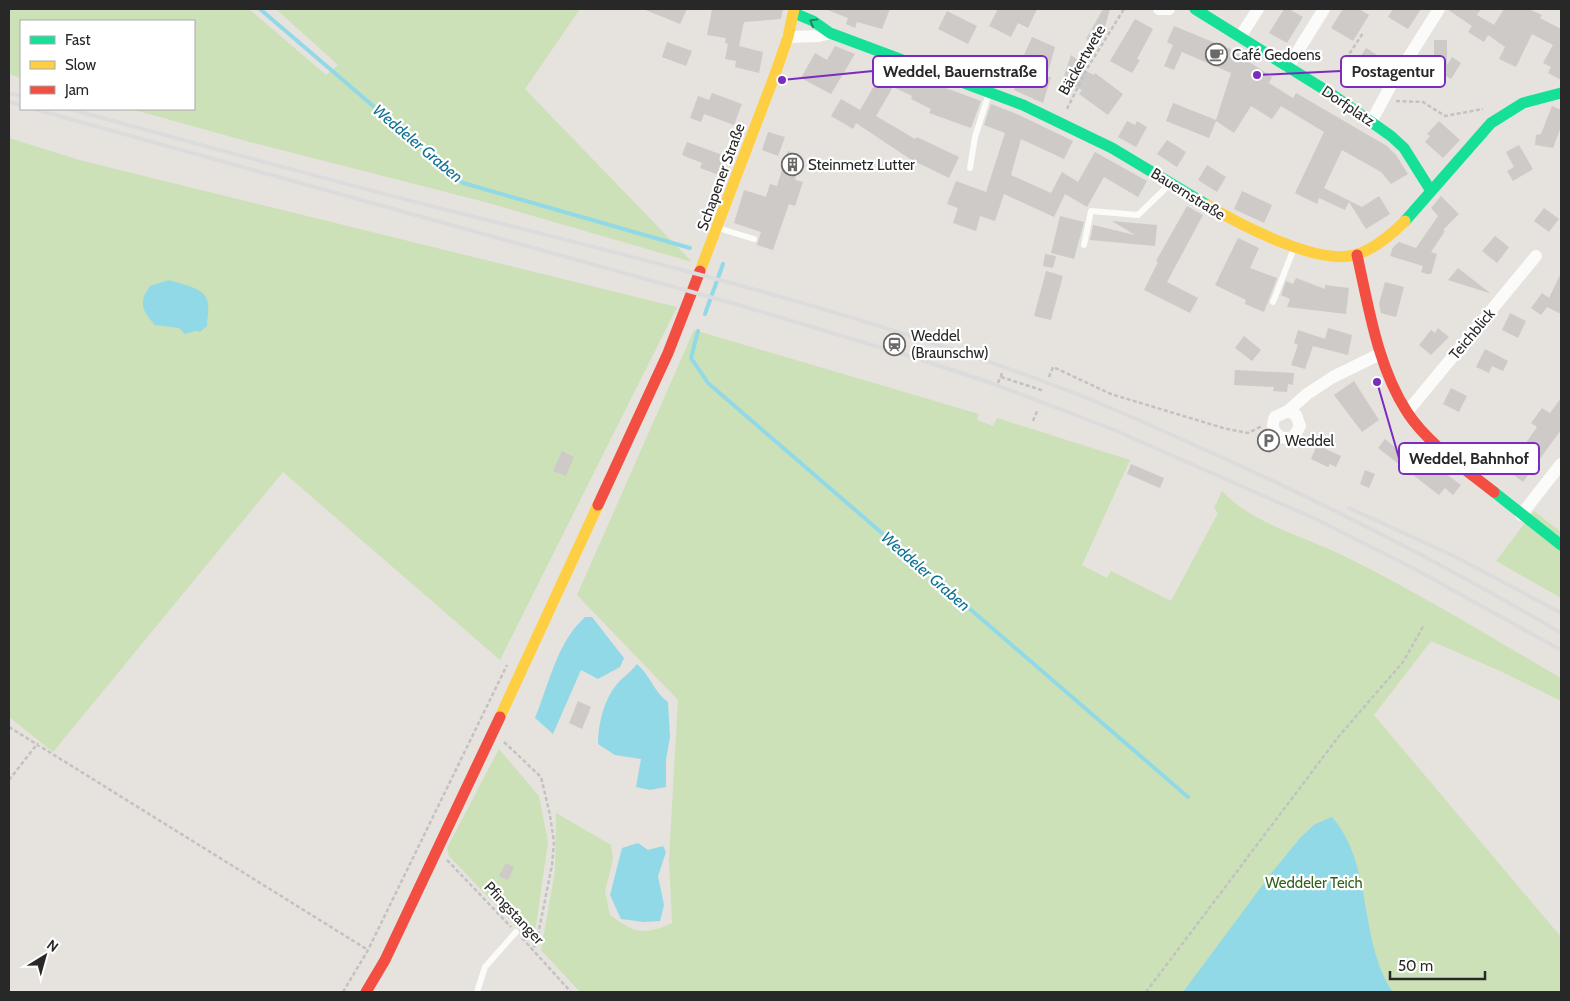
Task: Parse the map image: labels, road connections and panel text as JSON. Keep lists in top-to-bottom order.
{
  "streets": {
    "street": [
      "Dorfplatz",
      "Schapener Straße",
      "Bauernstraße",
      "Teichblick"
    ],
    "path": ["Bäckertwete", "Pfingstanger"]
  },
  "crossings": [
    ["Bäckertwete", "Bauernstraße"],
    ["Schapener Straße", "Bauernstraße"],
    ["Schapener Straße", "Pfingstanger"]
  ],
  "water": ["Weddeler Graben"],
  "parks": ["Weddeler Teich"],
  "places": {
    "cafe": ["Café Gedoens"],
    "other": ["Postagentur", "Weddel, Bauernstraße", "Weddel, Bahnhof"],
    "building": ["Steinmetz Lutter"],
    "station": ["Weddel (Braunschw)"],
    "parking": ["Weddel"]
  },
  "legend": ["Fast", "Slow", "Jam"],
  "scale_bar": "50 m",
  "north": "top right"
}
